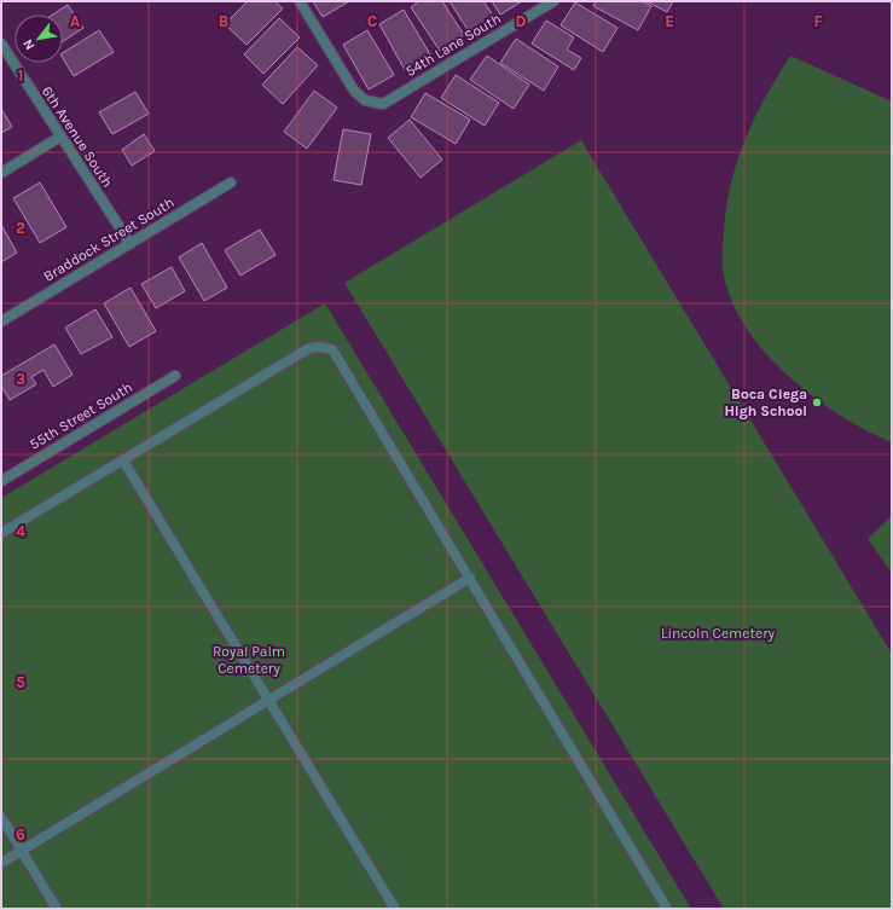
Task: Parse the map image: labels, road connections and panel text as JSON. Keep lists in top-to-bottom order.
{
  "streets": {
    "street": [
      "54th Lane South",
      "6th Avenue South",
      "Braddock Street South",
      "55th Street South"
    ]
  },
  "crossings": [
    ["6th Avenue South", "Braddock Street South"]
  ],
  "parks": ["Lincoln Cemetery", "Royal Palm Cemetery"],
  "places": ["Boca Ciega High School"],
  "north": "bottom left",
  "grid": {
    "columns": [
      "A",
      "B",
      "C",
      "D",
      "E",
      "F"
    ],
    "rows": [
      "1",
      "2",
      "3",
      "4",
      "5",
      "6"
    ]
  }
}
